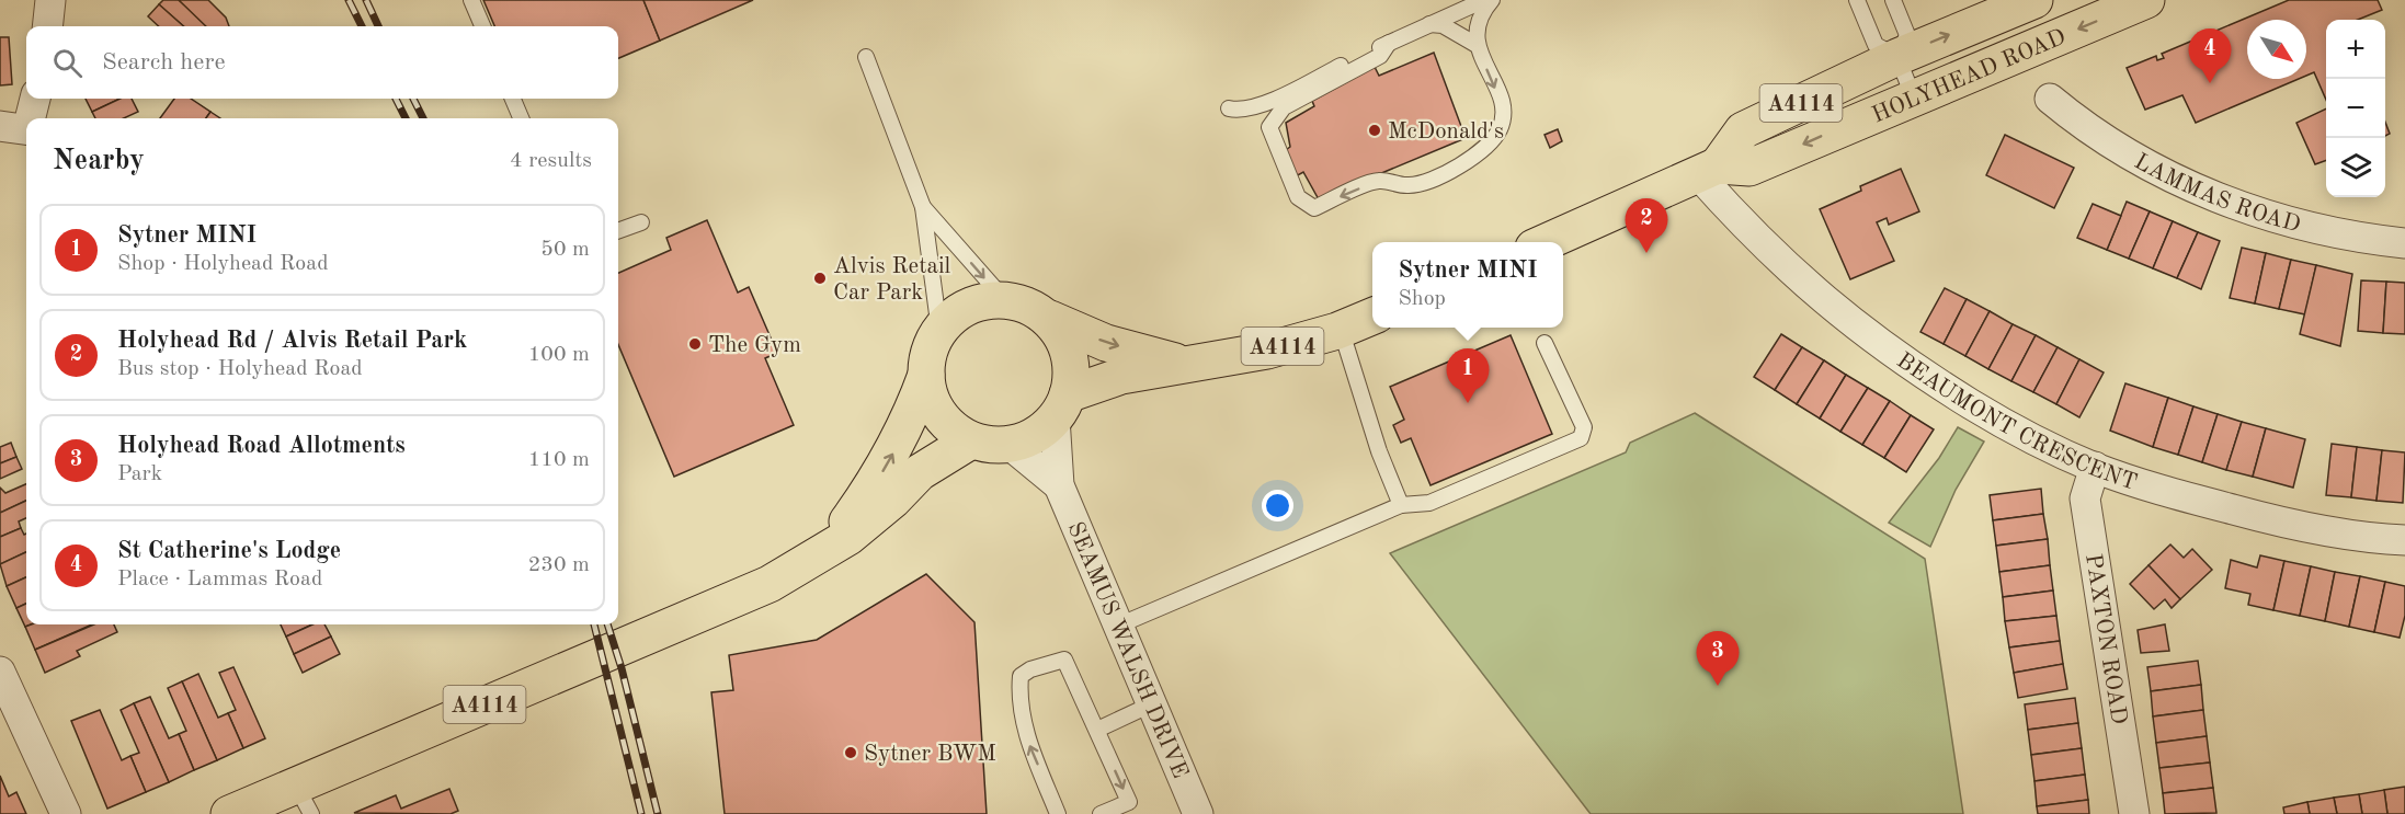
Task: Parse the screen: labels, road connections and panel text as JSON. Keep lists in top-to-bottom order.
{
  "streets": {
    "highway": ["HOLYHEAD ROAD", "A4114"],
    "street": [
      "LAMMAS ROAD",
      "BEAUMONT CRESCENT",
      "PAXTON ROAD",
      "SEAMUS WALSH DRIVE"
    ]
  },
  "crossings": [
    ["HOLYHEAD ROAD", "BEAUMONT CRESCENT"],
    ["BEAUMONT CRESCENT", "PAXTON ROAD"]
  ],
  "places": [
    "McDonald's",
    "Alvis Retail Car Park",
    "The Gym",
    "Sytner BWM"
  ],
  "north": "bottom right",
  "page": {
    "map_buttons": ["+", "−"],
    "search": "Search here",
    "pins": [
      "4",
      "2",
      "1",
      "3"
    ],
    "heading": ["Nearby", "4 results"],
    "list": [
      {
        "mark": "1",
        "name": "Sytner MINI",
        "note": "Shop · Holyhead Road",
        "value": "50 m"
      },
      {
        "mark": "2",
        "name": "Holyhead Rd / Alvis Retail Park",
        "note": "Bus stop · Holyhead Road",
        "value": "100 m"
      },
      {
        "mark": "3",
        "name": "Holyhead Road Allotments",
        "note": "Park",
        "value": "110 m"
      },
      {
        "mark": "4",
        "name": "St Catherine's Lodge",
        "note": "Place · Lammas Road",
        "value": "230 m"
      }
    ],
    "popup": ["Sytner MINI", "Shop"]
  }
}
